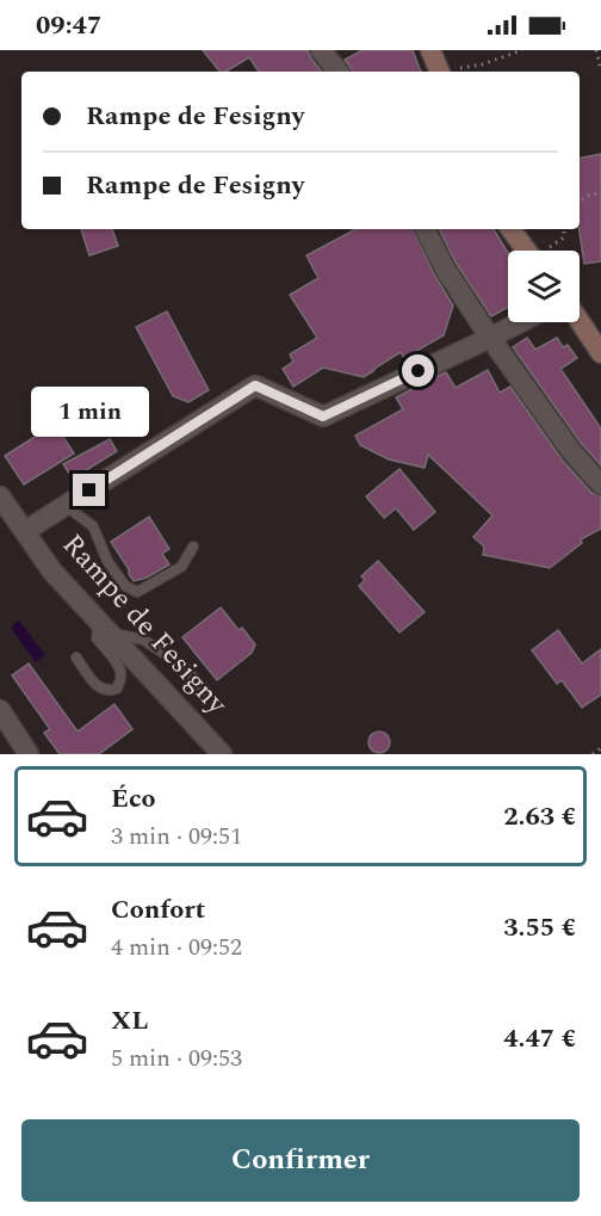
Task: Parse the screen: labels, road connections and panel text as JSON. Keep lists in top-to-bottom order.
{
  "streets": {
    "street": ["Rampe de Fesigny"]
  },
  "page": {
    "status": "09:47",
    "banner": ["Rampe de Fesigny", "Rampe de Fesigny"],
    "bubble": "1 min",
    "list": [
      {
        "name": "Éco",
        "note": "3 min · 09:51",
        "value": "2.63 €"
      },
      {
        "name": "Confort",
        "note": "4 min · 09:52",
        "value": "3.55 €"
      },
      {
        "name": "XL",
        "note": "5 min · 09:53",
        "value": "4.47 €"
      }
    ],
    "buttons": "Confirmer"
  }
}
